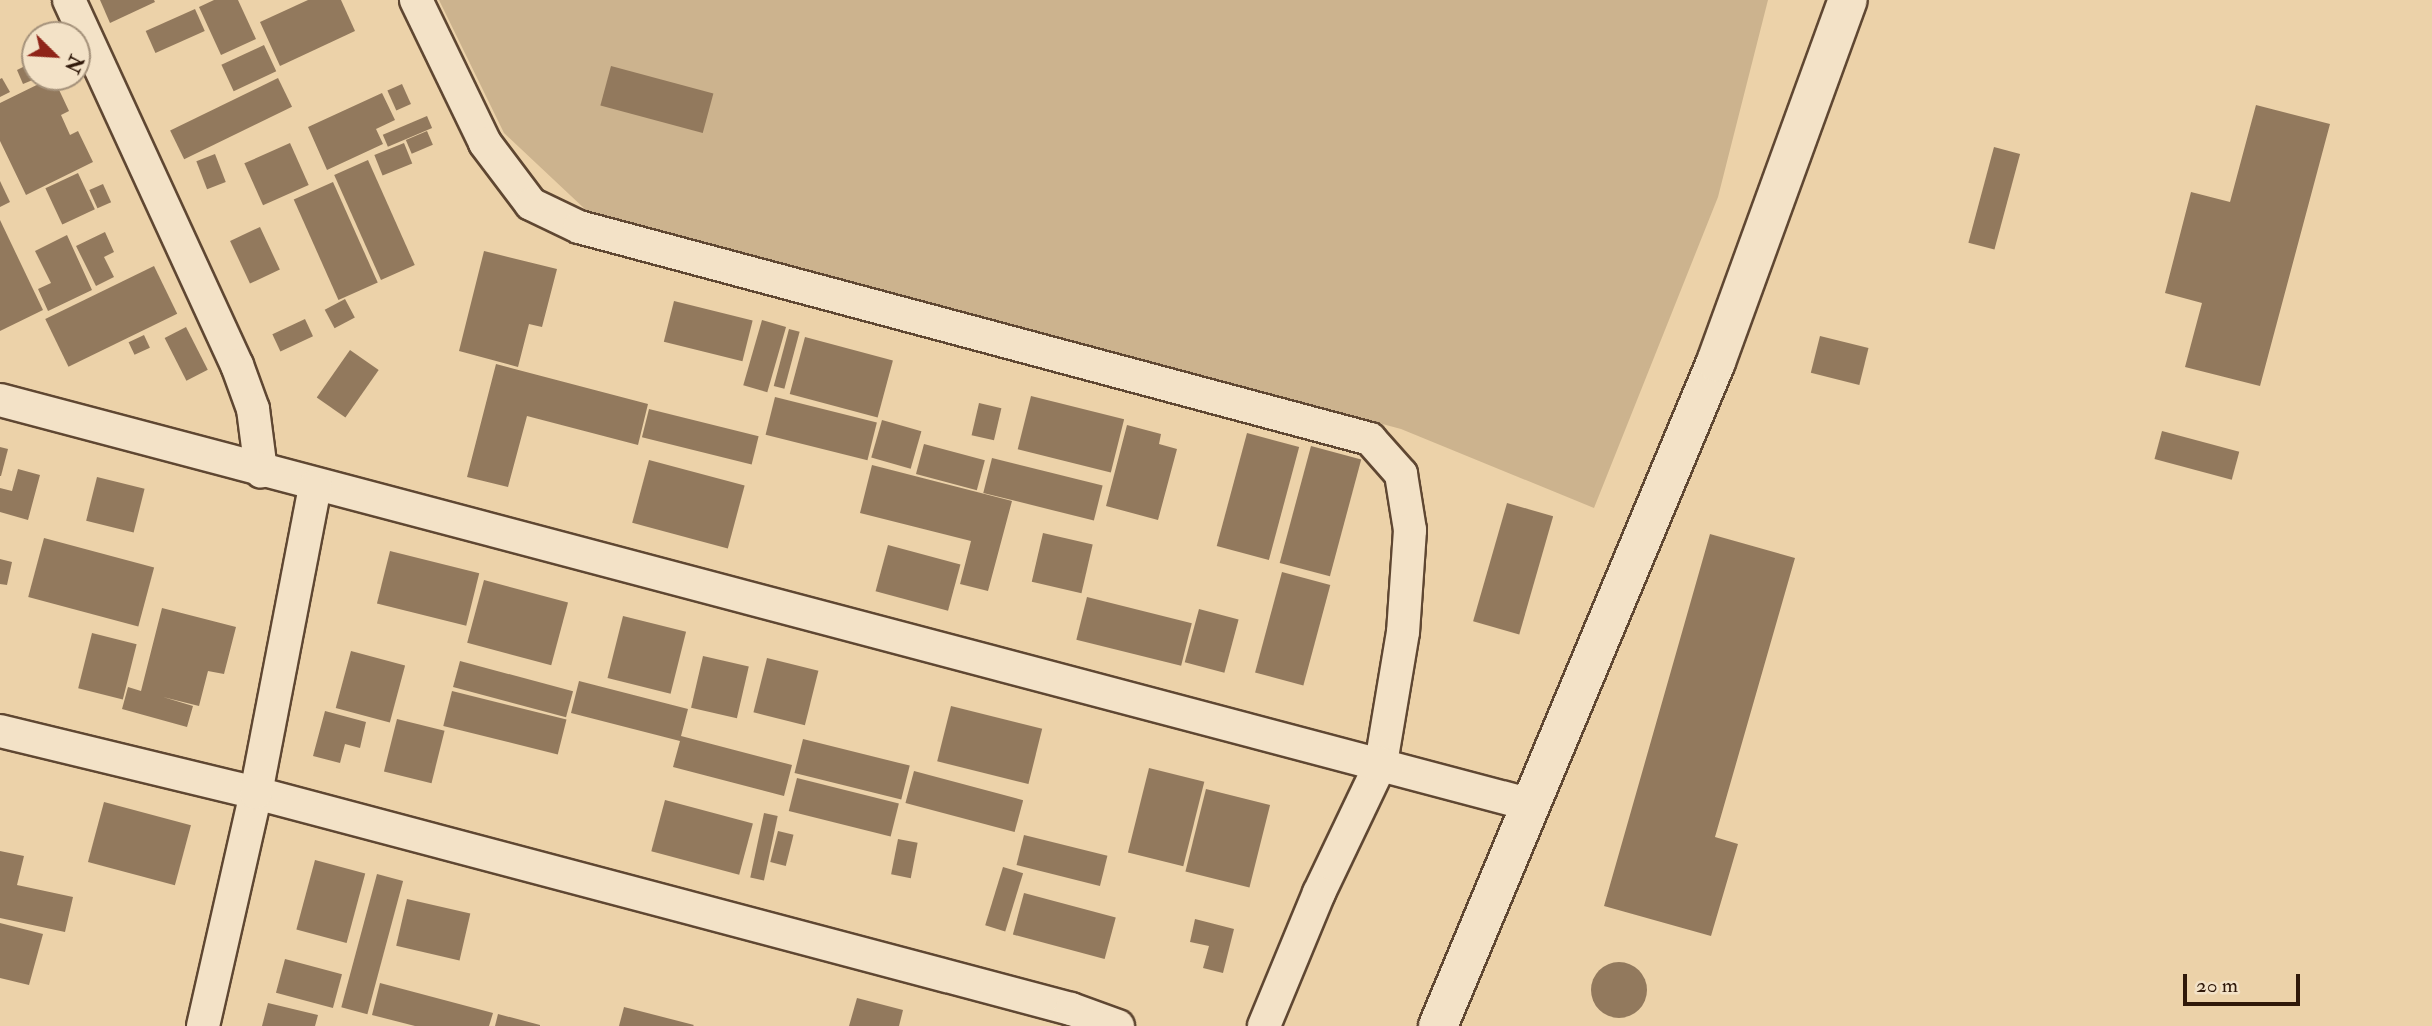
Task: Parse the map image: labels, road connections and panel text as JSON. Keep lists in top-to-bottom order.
{
  "scale_bar": "20 m",
  "north": "bottom right"
}
